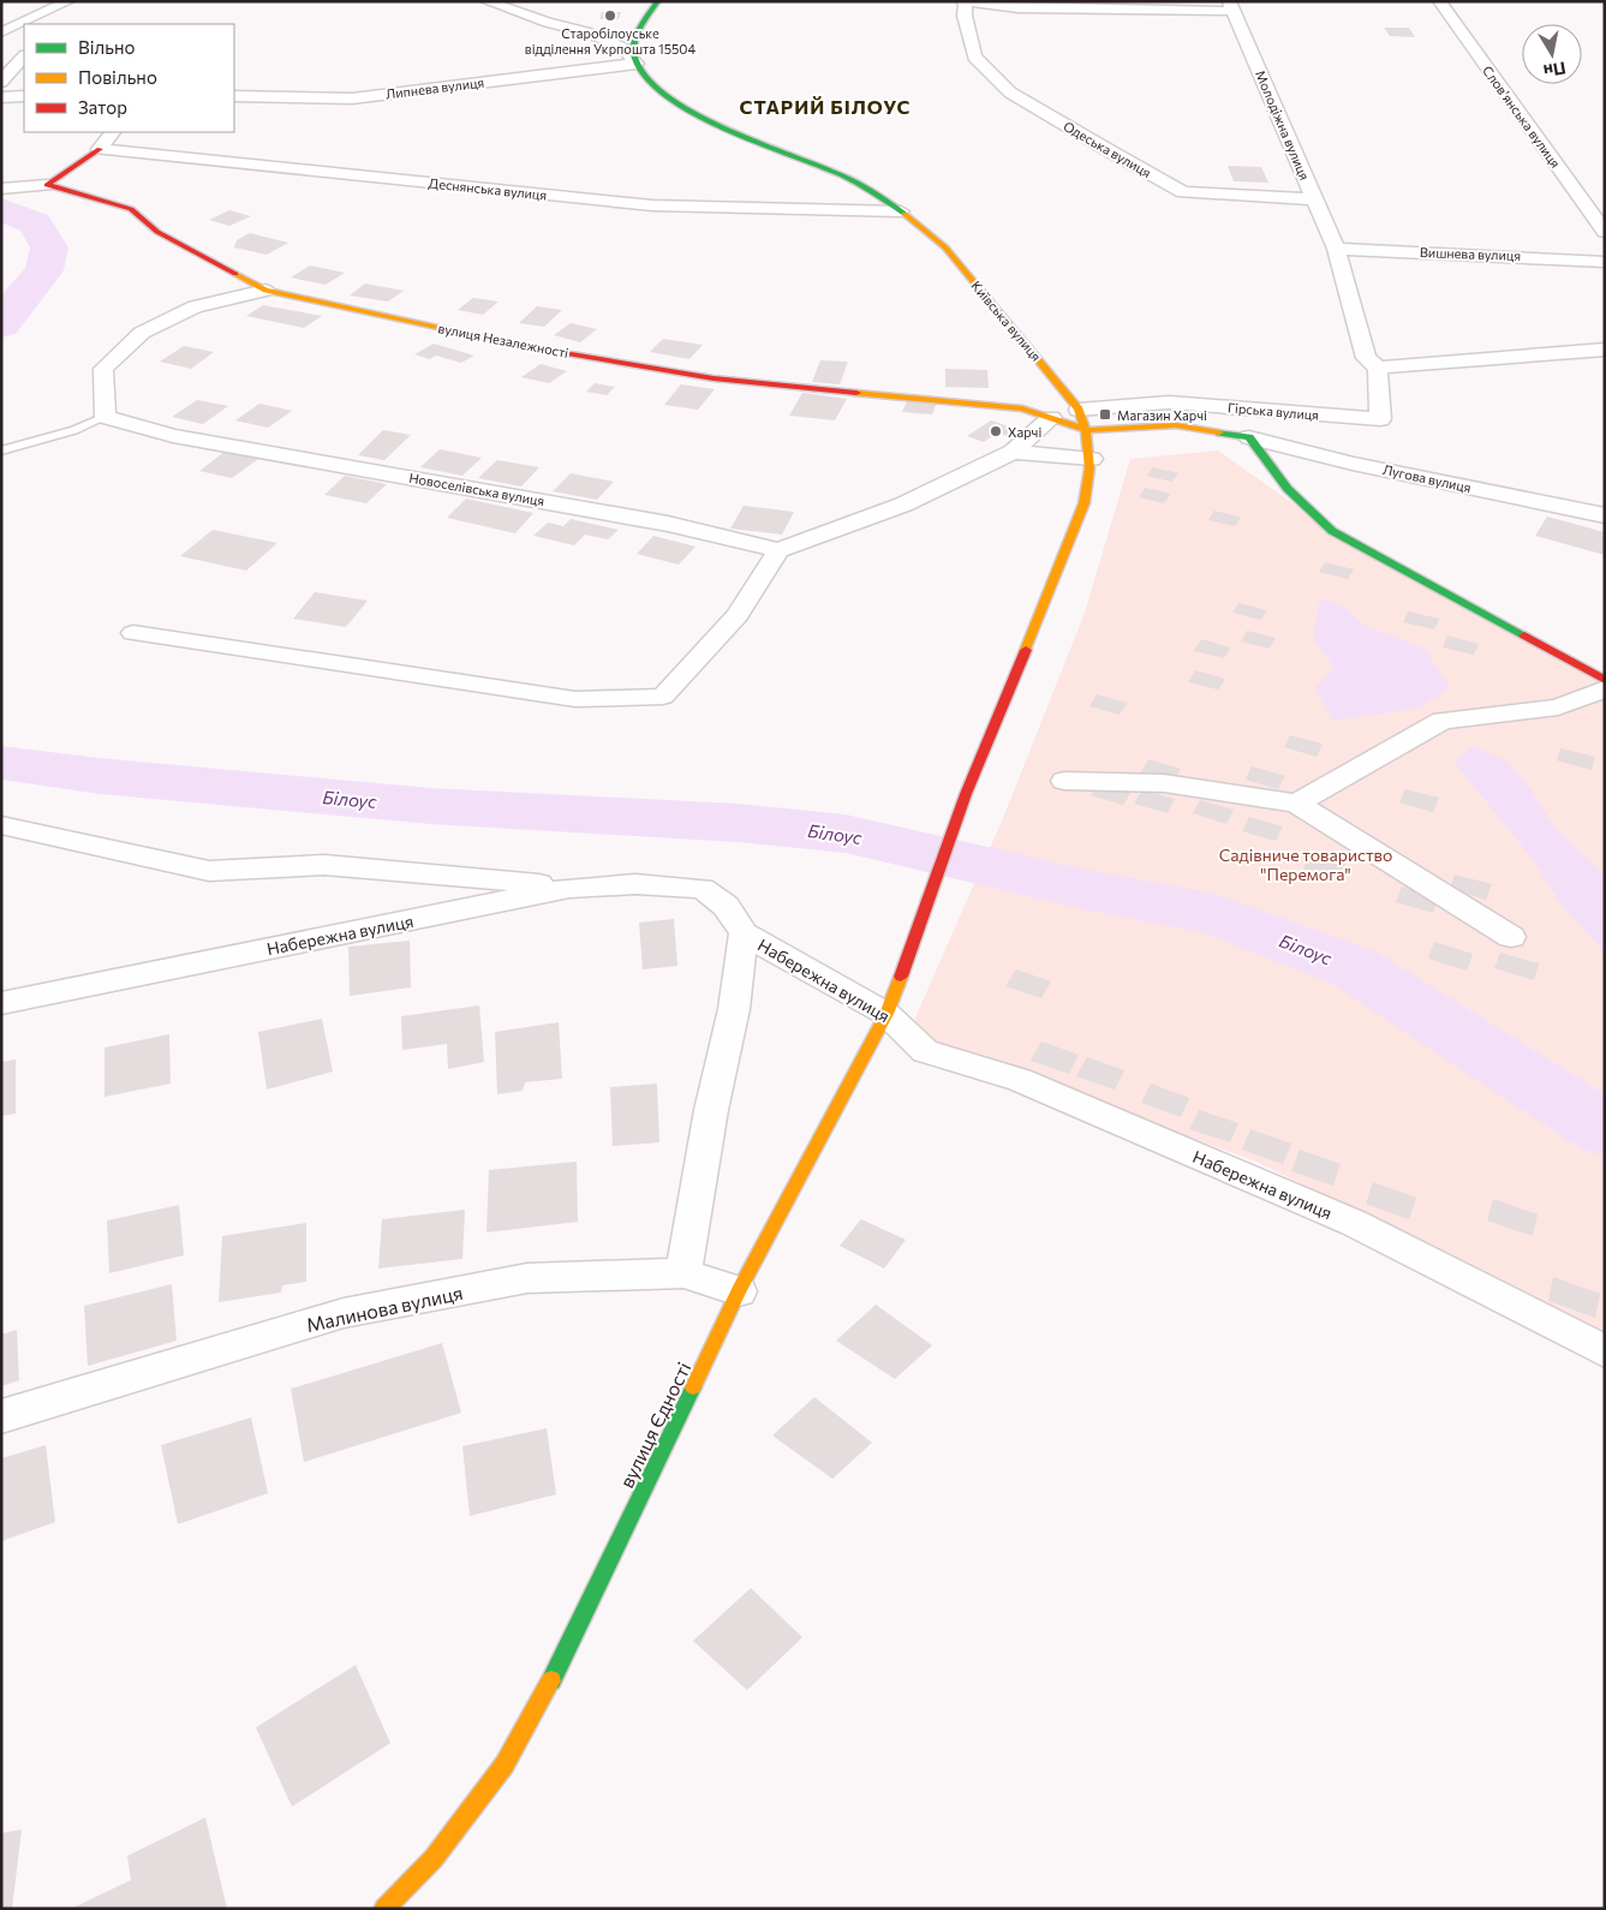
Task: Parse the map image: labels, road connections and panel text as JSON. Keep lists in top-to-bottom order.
{
  "streets": {
    "main road": ["Київська вулиця", "вулиця Незалежності", "вулиця Єдності"],
    "street": [
      "Липнева вулиця",
      "Словʼянська вулиця",
      "Молодіжна вулиця",
      "Одеська вулиця",
      "Деснянська вулиця",
      "Вишнева вулиця",
      "Гірська вулиця",
      "Лугова вулиця",
      "Новоселівська вулиця",
      "Набережна вулиця",
      "Малинова вулиця"
    ]
  },
  "crossings": [
    ["Липнева вулиця", "Київська вулиця"],
    ["Молодіжна вулиця", "Одеська вулиця"],
    ["Молодіжна вулиця", "Вишнева вулиця"],
    ["Молодіжна вулиця", "Гірська вулиця"],
    ["Деснянська вулиця", "Київська вулиця"],
    ["Київська вулиця", "вулиця Незалежності"],
    ["Київська вулиця", "Гірська вулиця"],
    ["Київська вулиця", "вулиця Єдності"],
    ["Набережна вулиця", "вулиця Єдності"],
    ["Малинова вулиця", "вулиця Єдності"]
  ],
  "districts": ["СТАРИЙ БІЛОУС"],
  "water": ["Білоус"],
  "parks": ["Садівниче товариство \"Перемога\""],
  "places": {
    "other": ["Старобілоуське відділення Укрпошта 15504", "Харчі"],
    "transit": ["Магазин Харчі"]
  },
  "legend": ["Вільно", "Повільно", "Затор"],
  "north": "bottom"
}
